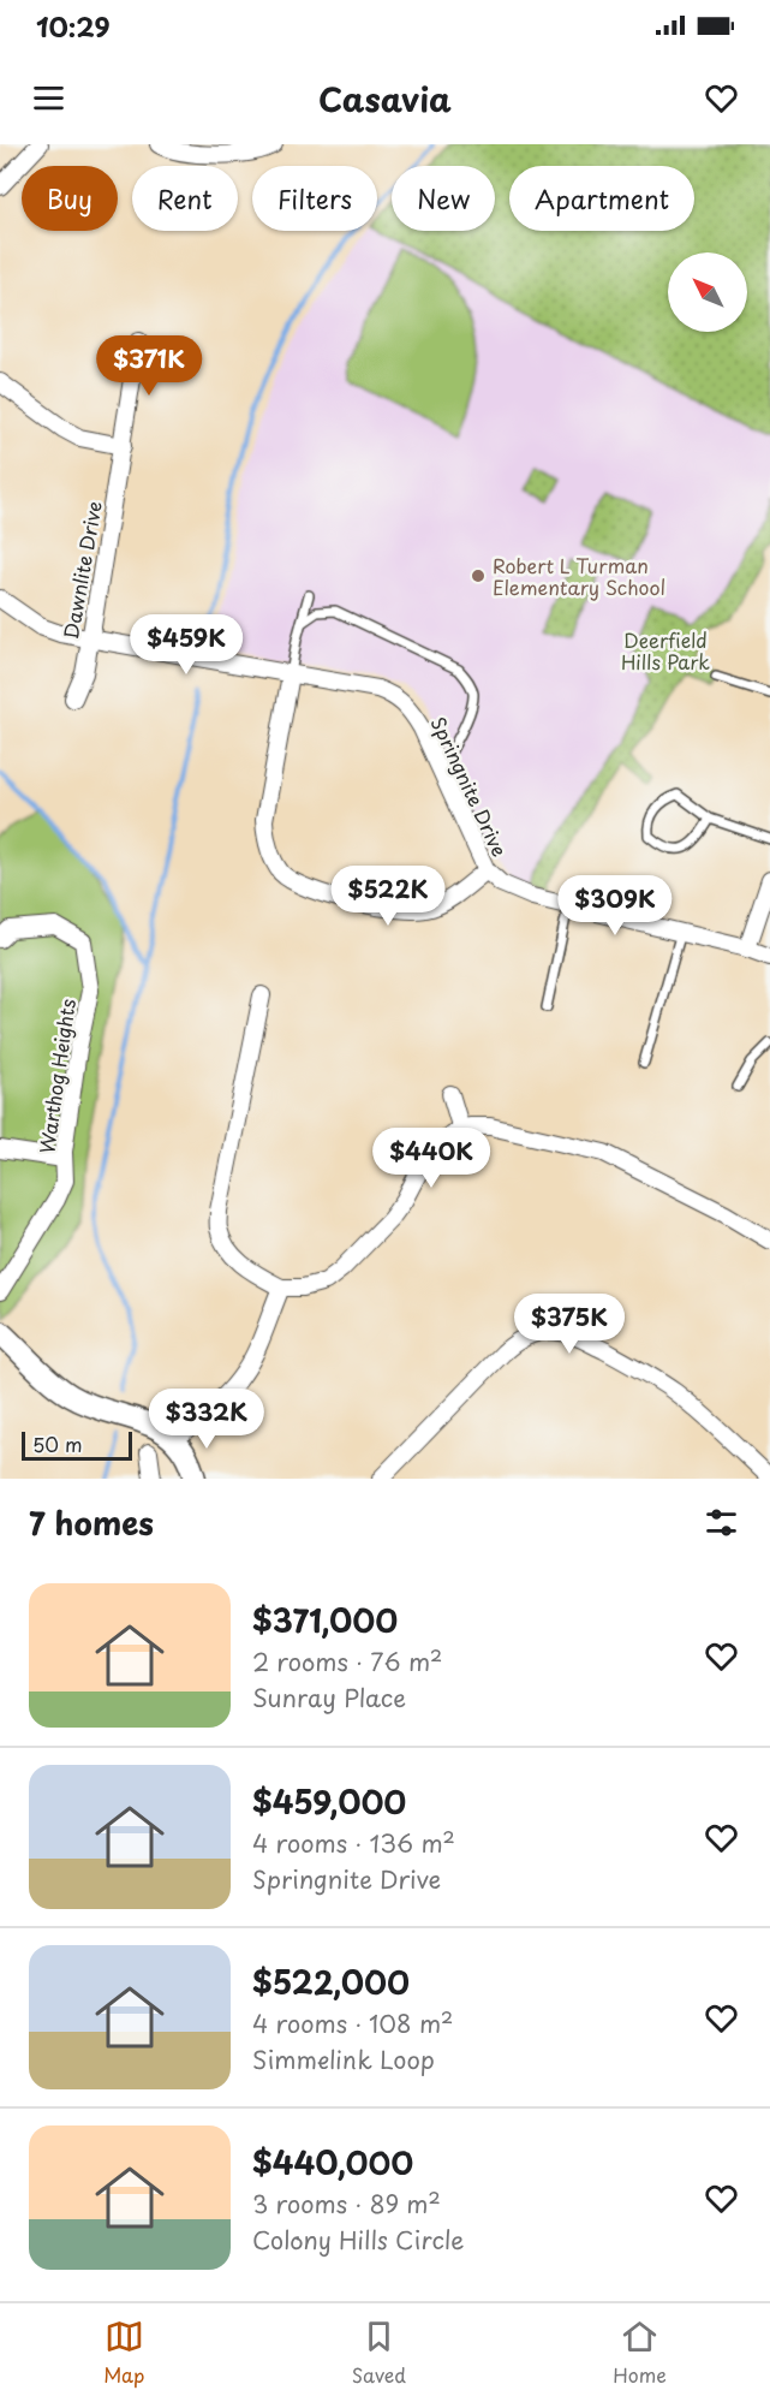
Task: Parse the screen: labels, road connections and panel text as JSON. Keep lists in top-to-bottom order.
{
  "streets": {
    "street": ["Dawnlite Drive", "Springnite Drive", "Warthog Heights"]
  },
  "crossings": [
    ["Dawnlite Drive", "Springnite Drive"]
  ],
  "parks": ["Deerfield Hills Park"],
  "places": ["Robert L Turman Elementary School"],
  "scale_bar": "50 m",
  "north": "top left",
  "page": {
    "status": "10:29",
    "header": "Casavia",
    "chip": [
      "Buy",
      "Rent",
      "Filters",
      "New",
      "Apartment"
    ],
    "price": [
      "$371K",
      "$459K",
      "$522K",
      "$309K",
      "$440K",
      "$375K",
      "$332K"
    ],
    "scale": "50 m",
    "heading": "7 homes",
    "list": [
      {
        "name": "$371,000",
        "note": "2 rooms · 76 m² · Sunray Place"
      },
      {
        "name": "$459,000",
        "note": "4 rooms · 136 m² · Springnite Drive"
      },
      {
        "name": "$522,000",
        "note": "4 rooms · 108 m² · Simmelink Loop"
      },
      {
        "name": "$440,000",
        "note": "3 rooms · 89 m² · Colony Hills Circle"
      }
    ],
    "tabs": ["Map", "Saved", "Home"]
  }
}
